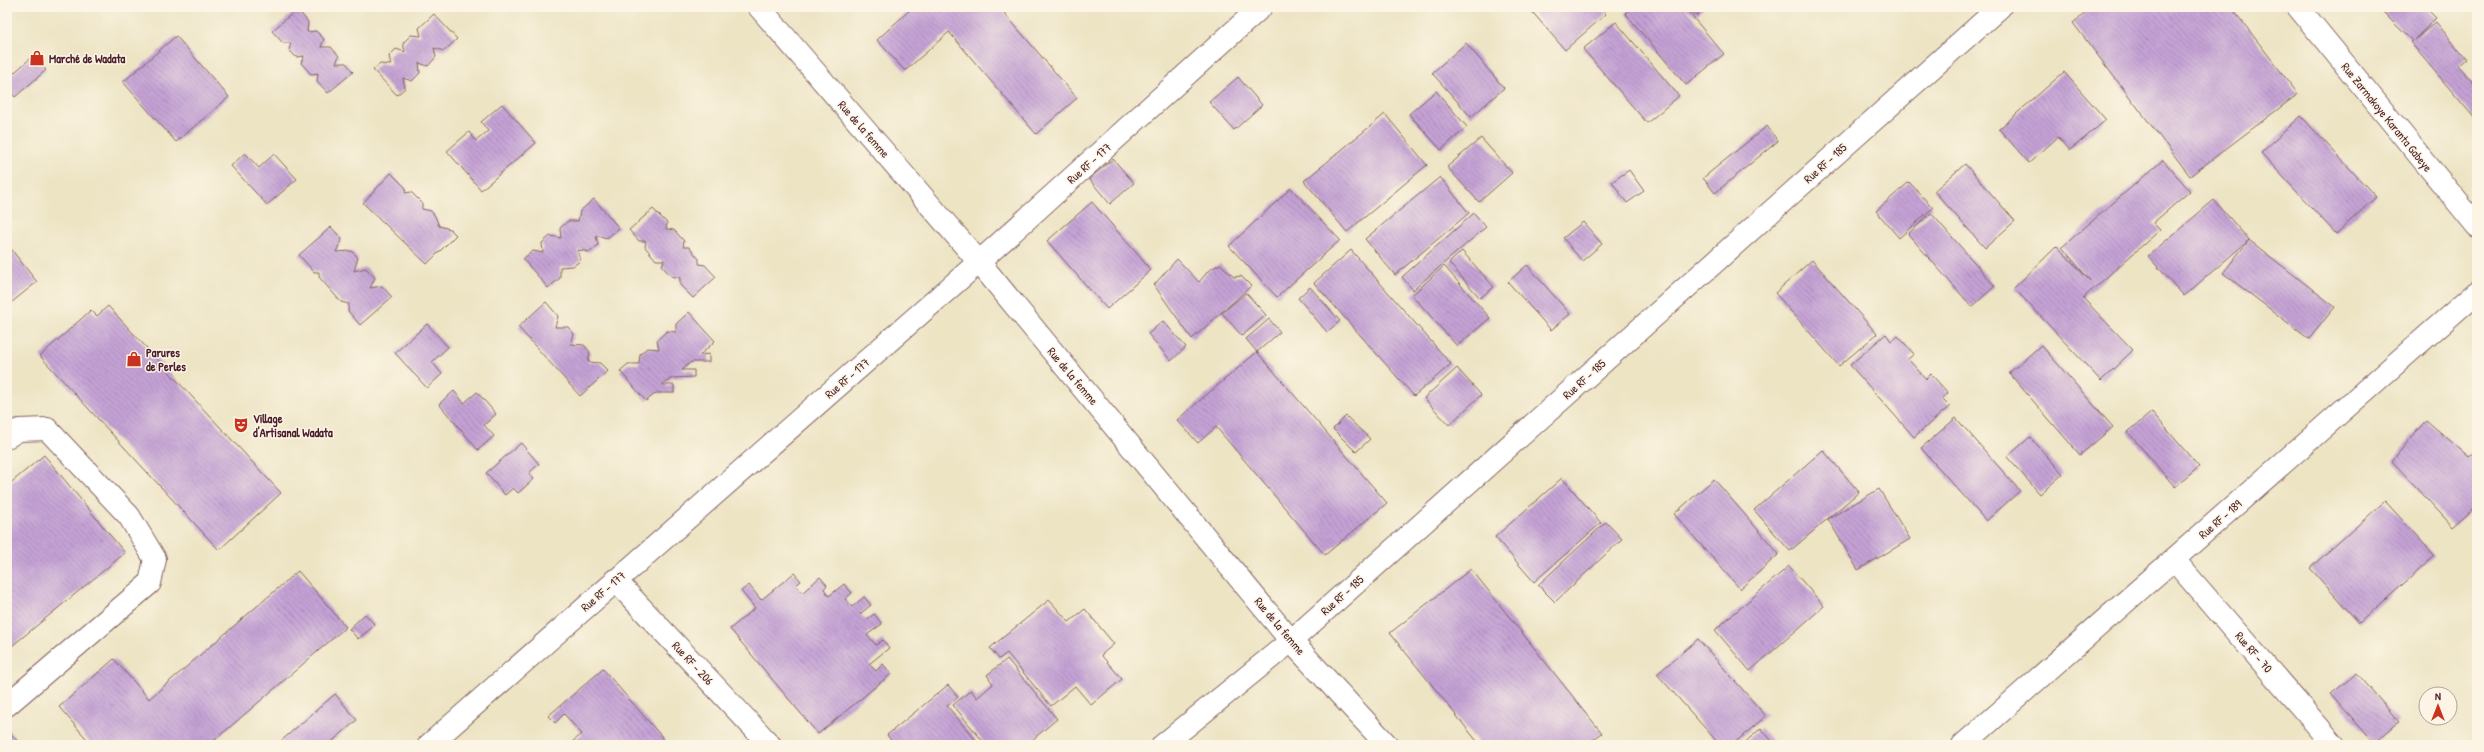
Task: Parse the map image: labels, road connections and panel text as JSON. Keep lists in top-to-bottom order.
{
  "streets": {
    "street": [
      "Rue Zarmakoye Karanta Gabeye",
      "Rue de la femme",
      "Rue RF - 177",
      "Rue RF - 185",
      "Rue RF - 189",
      "Rue RF - 70",
      "Rue RF - 206"
    ]
  },
  "crossings": [
    ["Rue de la femme", "Rue RF - 177"],
    ["Rue de la femme", "Rue RF - 185"],
    ["Rue RF - 177", "Rue RF - 206"],
    ["Rue RF - 189", "Rue RF - 70"]
  ],
  "places": {
    "shop": ["Marché de Wadata", "Parures de Perles"],
    "theatre": ["Village d'Artisanal Wadata"]
  },
  "north": "top"
}
